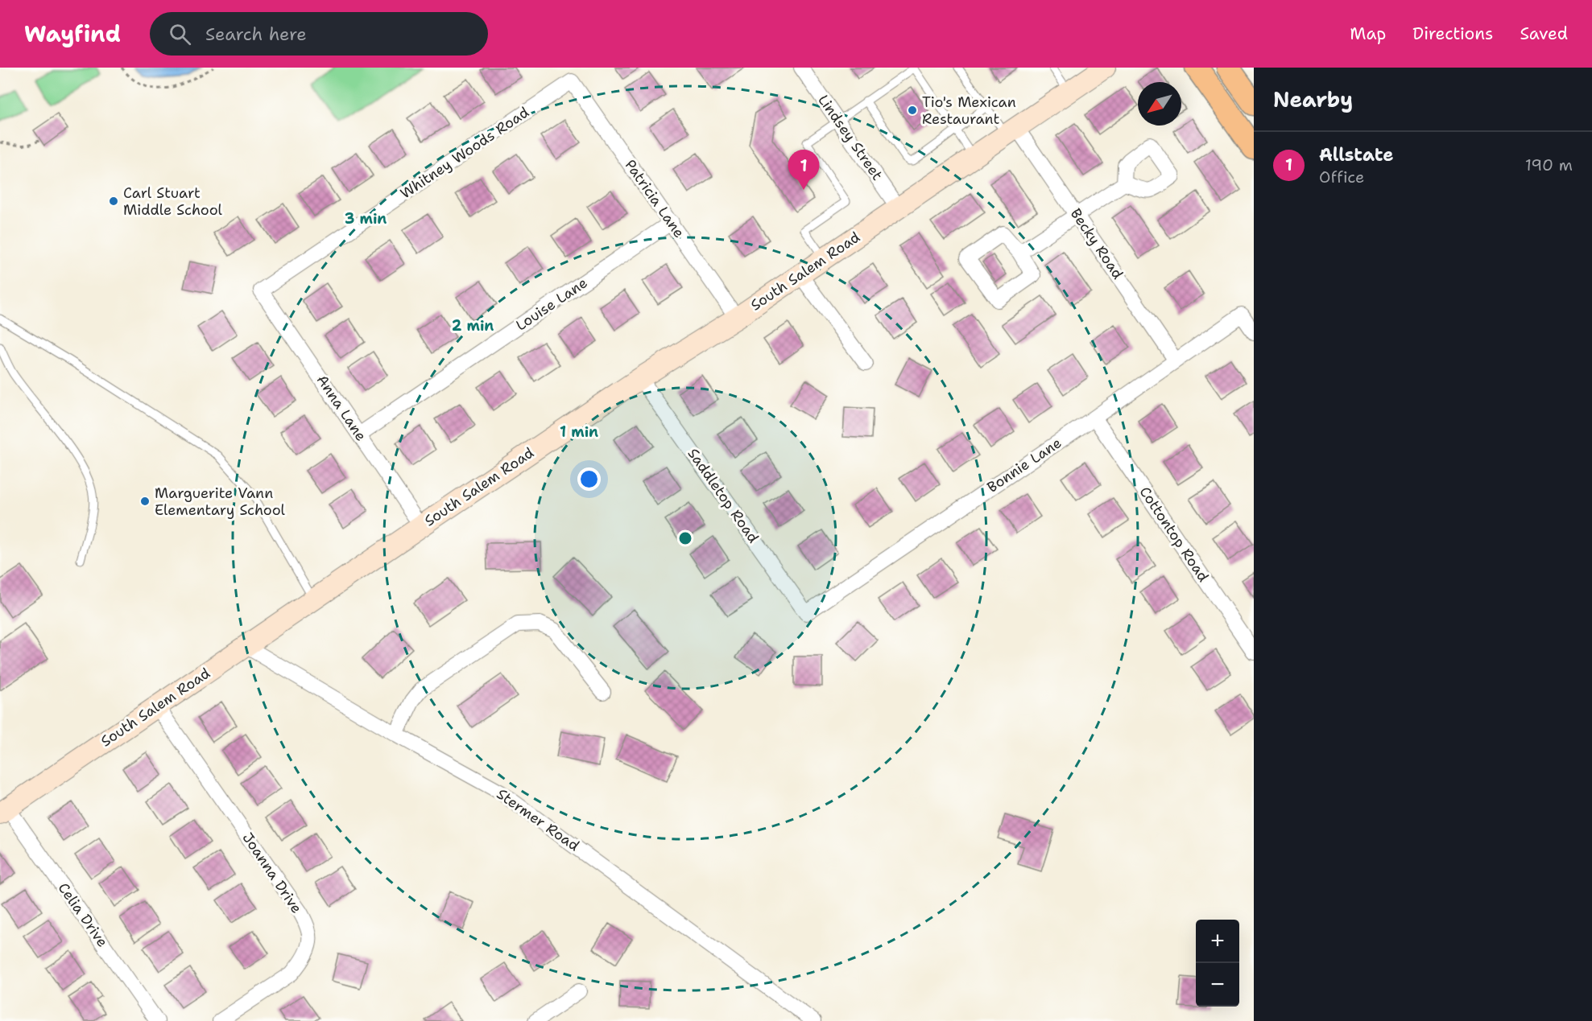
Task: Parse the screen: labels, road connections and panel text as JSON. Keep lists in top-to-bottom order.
{
  "streets": {
    "main road": ["South Salem Road"],
    "street": [
      "Lindsey Street",
      "Whitney Woods Road",
      "Patricia Lane",
      "Becky Road",
      "Louise Lane",
      "Anna Lane",
      "Bonnie Lane",
      "Saddletop Road",
      "Cottontop Road",
      "Stermer Road",
      "Joanna Drive",
      "Celia Drive"
    ]
  },
  "crossings": [
    ["Lindsey Street", "South Salem Road"],
    ["Whitney Woods Road", "Patricia Lane"],
    ["Whitney Woods Road", "Anna Lane"],
    ["Patricia Lane", "South Salem Road"],
    ["Patricia Lane", "Louise Lane"],
    ["Becky Road", "South Salem Road"],
    ["Becky Road", "Bonnie Lane"],
    ["South Salem Road", "Anna Lane"],
    ["South Salem Road", "Saddletop Road"],
    ["South Salem Road", "Stermer Road"],
    ["South Salem Road", "Joanna Drive"],
    ["South Salem Road", "Celia Drive"],
    ["Louise Lane", "Anna Lane"],
    ["Bonnie Lane", "Saddletop Road"],
    ["Bonnie Lane", "Cottontop Road"]
  ],
  "places": ["Tio's Mexican Restaurant", "Carl Stuart Middle School", "Marguerite Vann Elementary School"],
  "north": "bottom left",
  "page": {
    "header": "Wayfind",
    "search": "Search here",
    "nav": ["Map", "Directions", "Saved"],
    "heading": "Nearby",
    "list": [
      {
        "mark": "1",
        "name": "Allstate",
        "note": "Office",
        "value": "190 m"
      }
    ],
    "pins": "1",
    "map_buttons": ["+", "−"]
  },
  "rings": ["3 min", "2 min", "1 min"]
}
